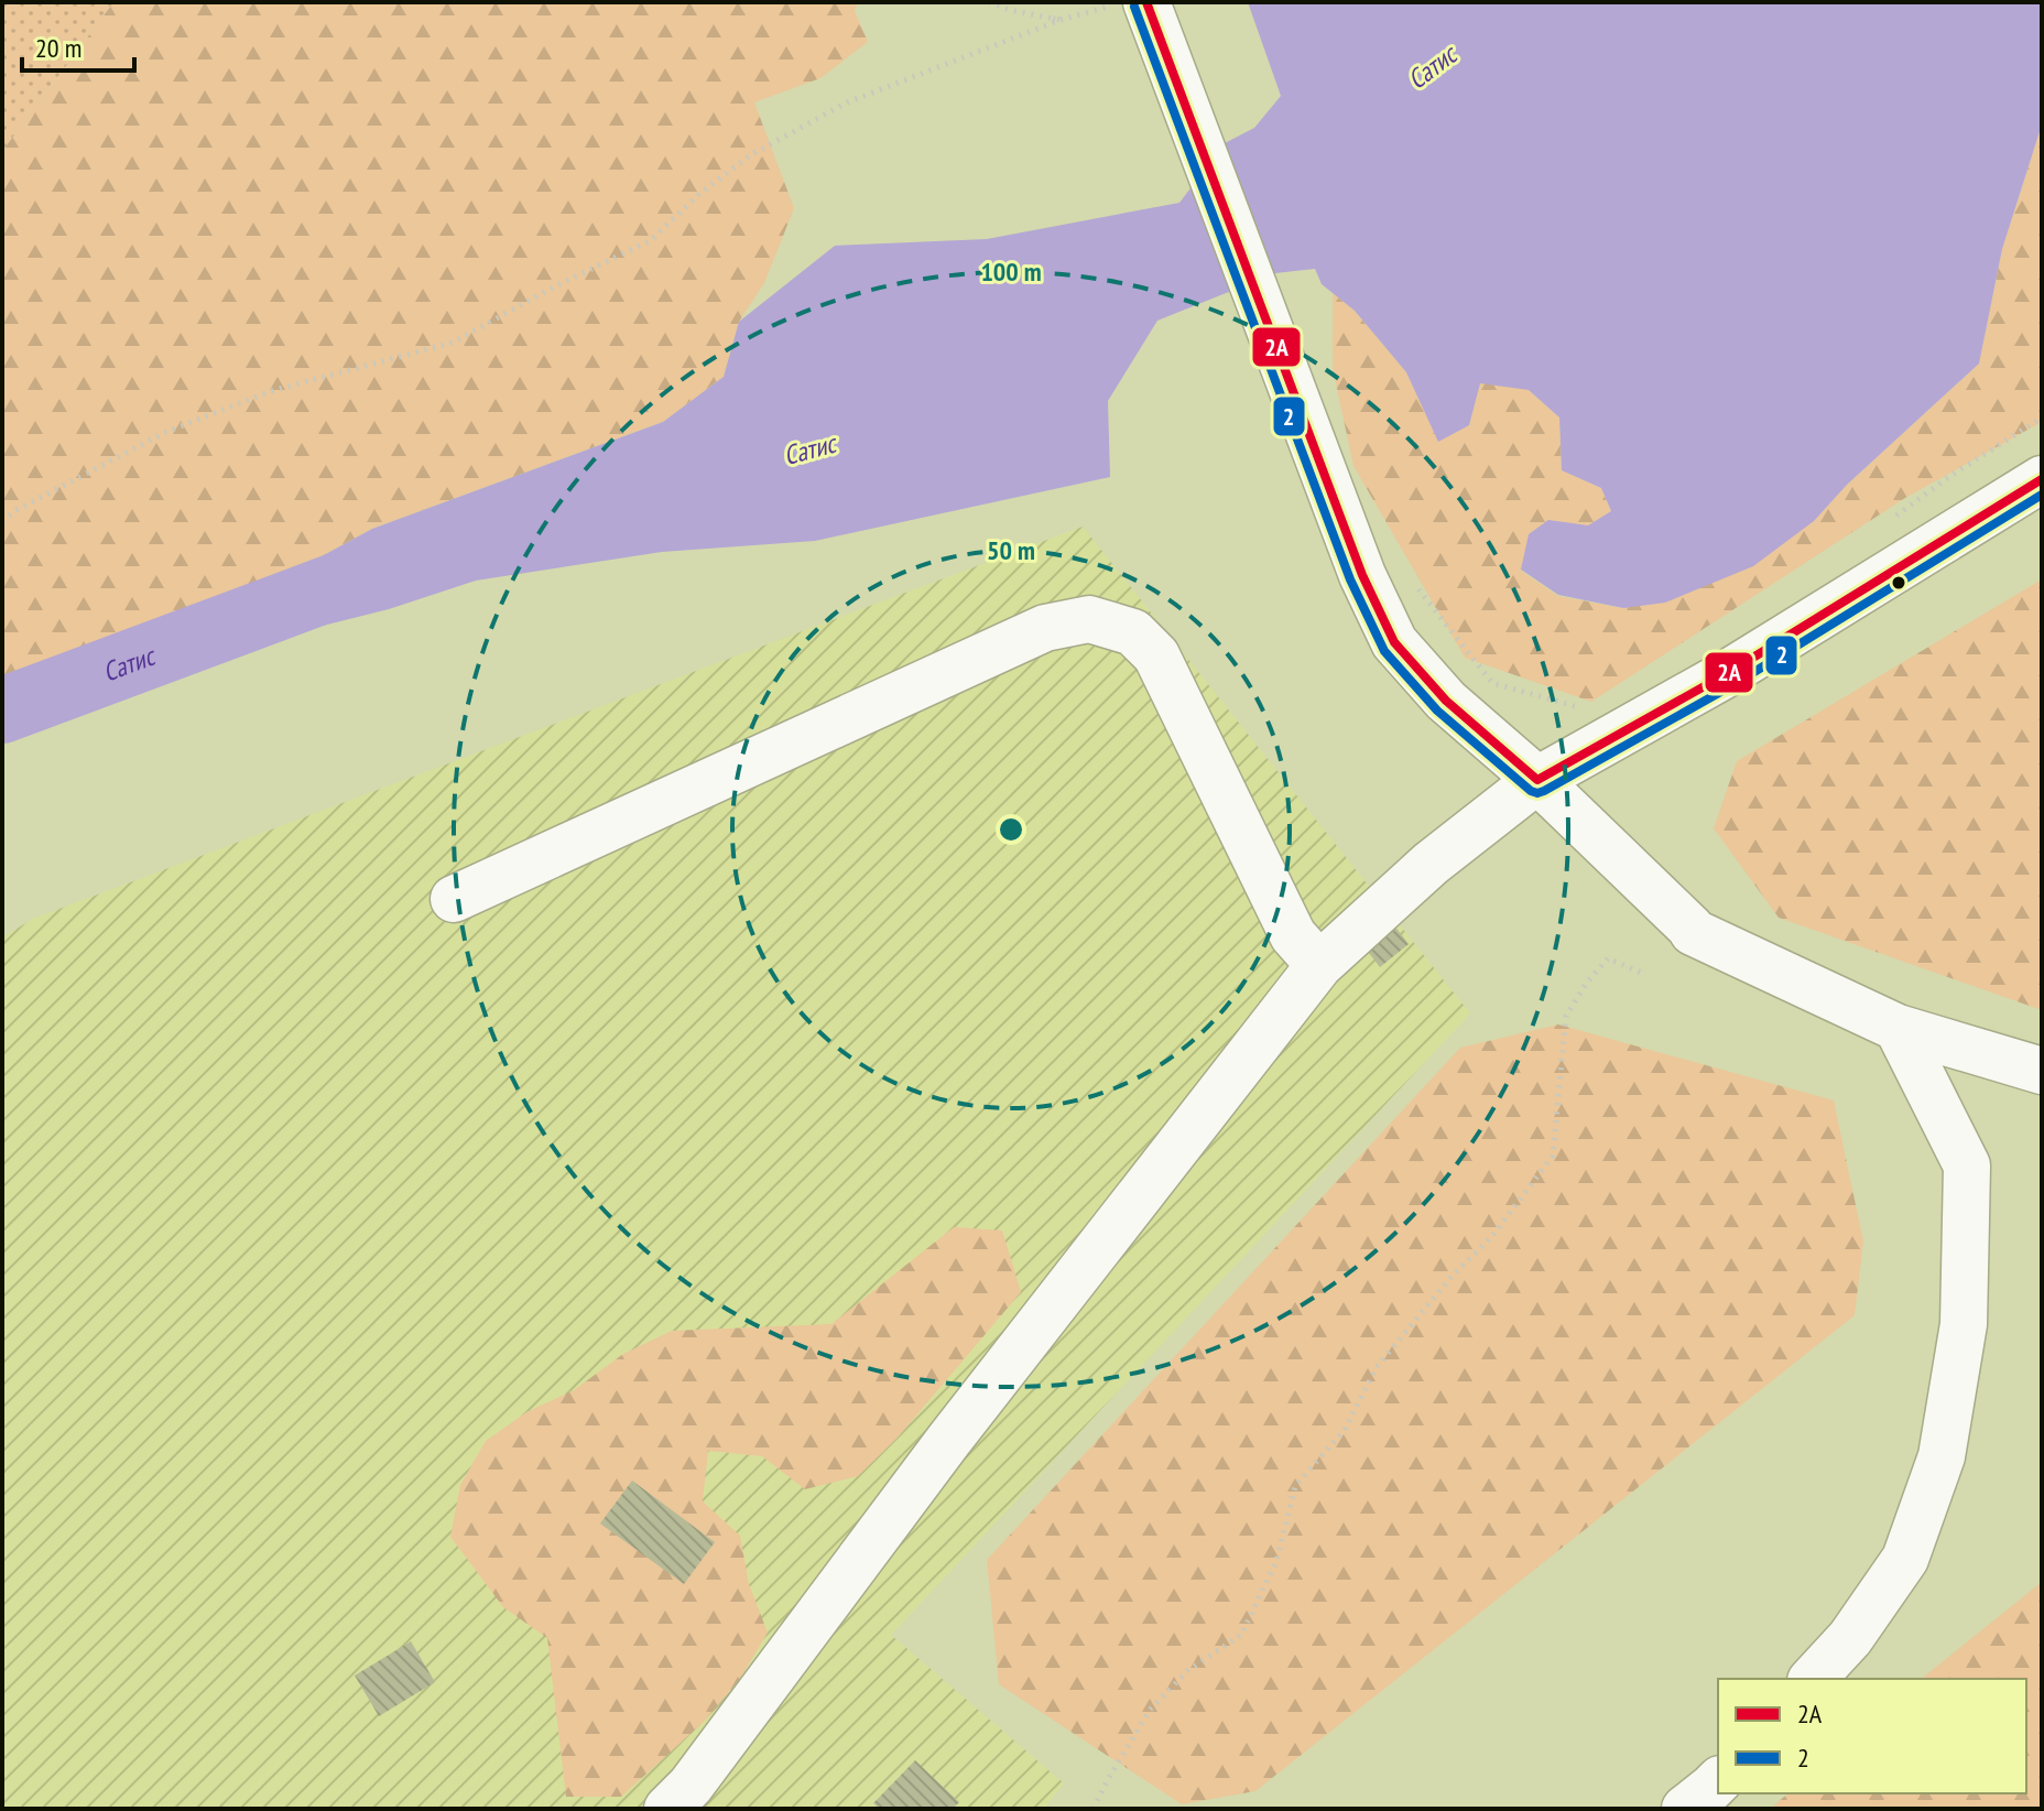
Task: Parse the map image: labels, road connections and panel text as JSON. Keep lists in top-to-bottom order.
{
  "water": ["Сатис"],
  "lines": ["transit line 2А", "transit line 2"],
  "legend": ["2А", "2"],
  "scale_bar": "20 m",
  "rings": ["100 m", "50 m"]
}
